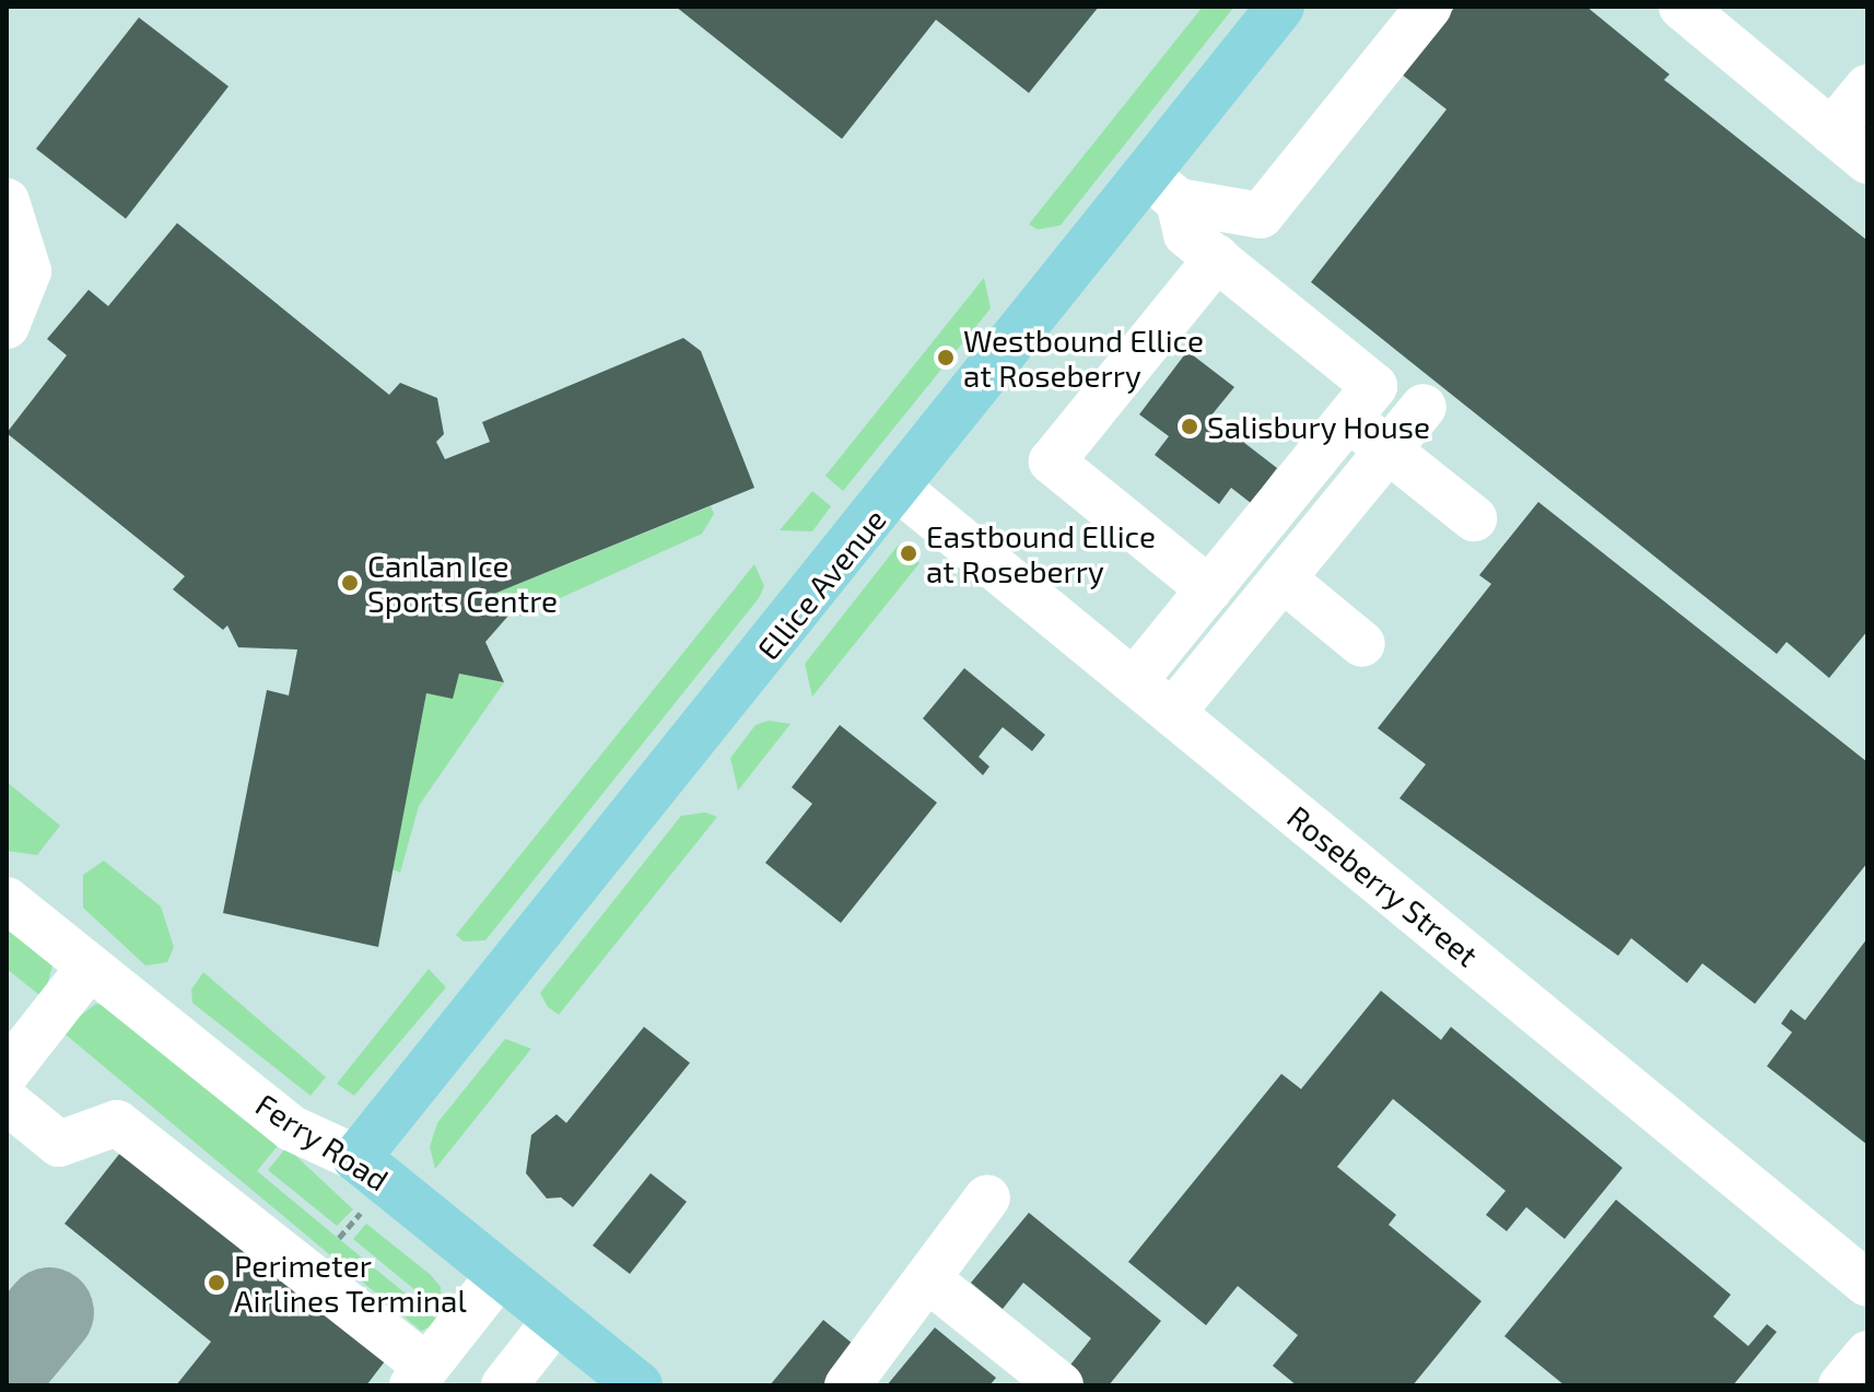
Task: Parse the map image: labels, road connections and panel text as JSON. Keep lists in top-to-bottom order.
{
  "streets": {
    "main road": ["Ellice Avenue", "Ferry Road"],
    "street": ["Roseberry Street"]
  },
  "crossings": [
    ["Ellice Avenue", "Roseberry Street"],
    ["Ellice Avenue", "Ferry Road"]
  ],
  "places": [
    "Westbound Ellice at Roseberry",
    "Salisbury House",
    "Eastbound Ellice at Roseberry",
    "Canlan Ice Sports Centre",
    "Perimeter Airlines Terminal"
  ]
}
